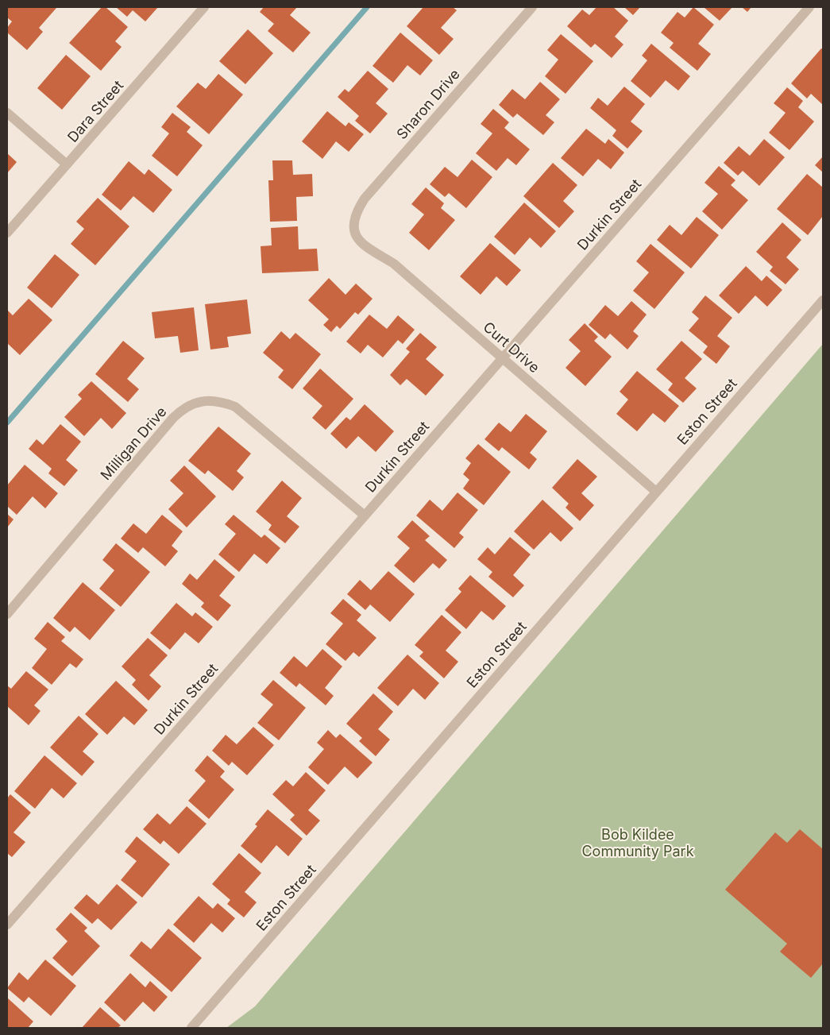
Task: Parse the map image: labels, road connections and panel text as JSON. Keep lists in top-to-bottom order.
{
  "streets": {
    "street": [
      "Sharon Drive",
      "Dara Street",
      "Durkin Street",
      "Curt Drive",
      "Eston Street",
      "Milligan Drive"
    ]
  },
  "crossings": [
    ["Sharon Drive", "Curt Drive"],
    ["Durkin Street", "Curt Drive"],
    ["Durkin Street", "Milligan Drive"],
    ["Curt Drive", "Eston Street"]
  ],
  "parks": ["Bob Kildee Community Park"]
}
